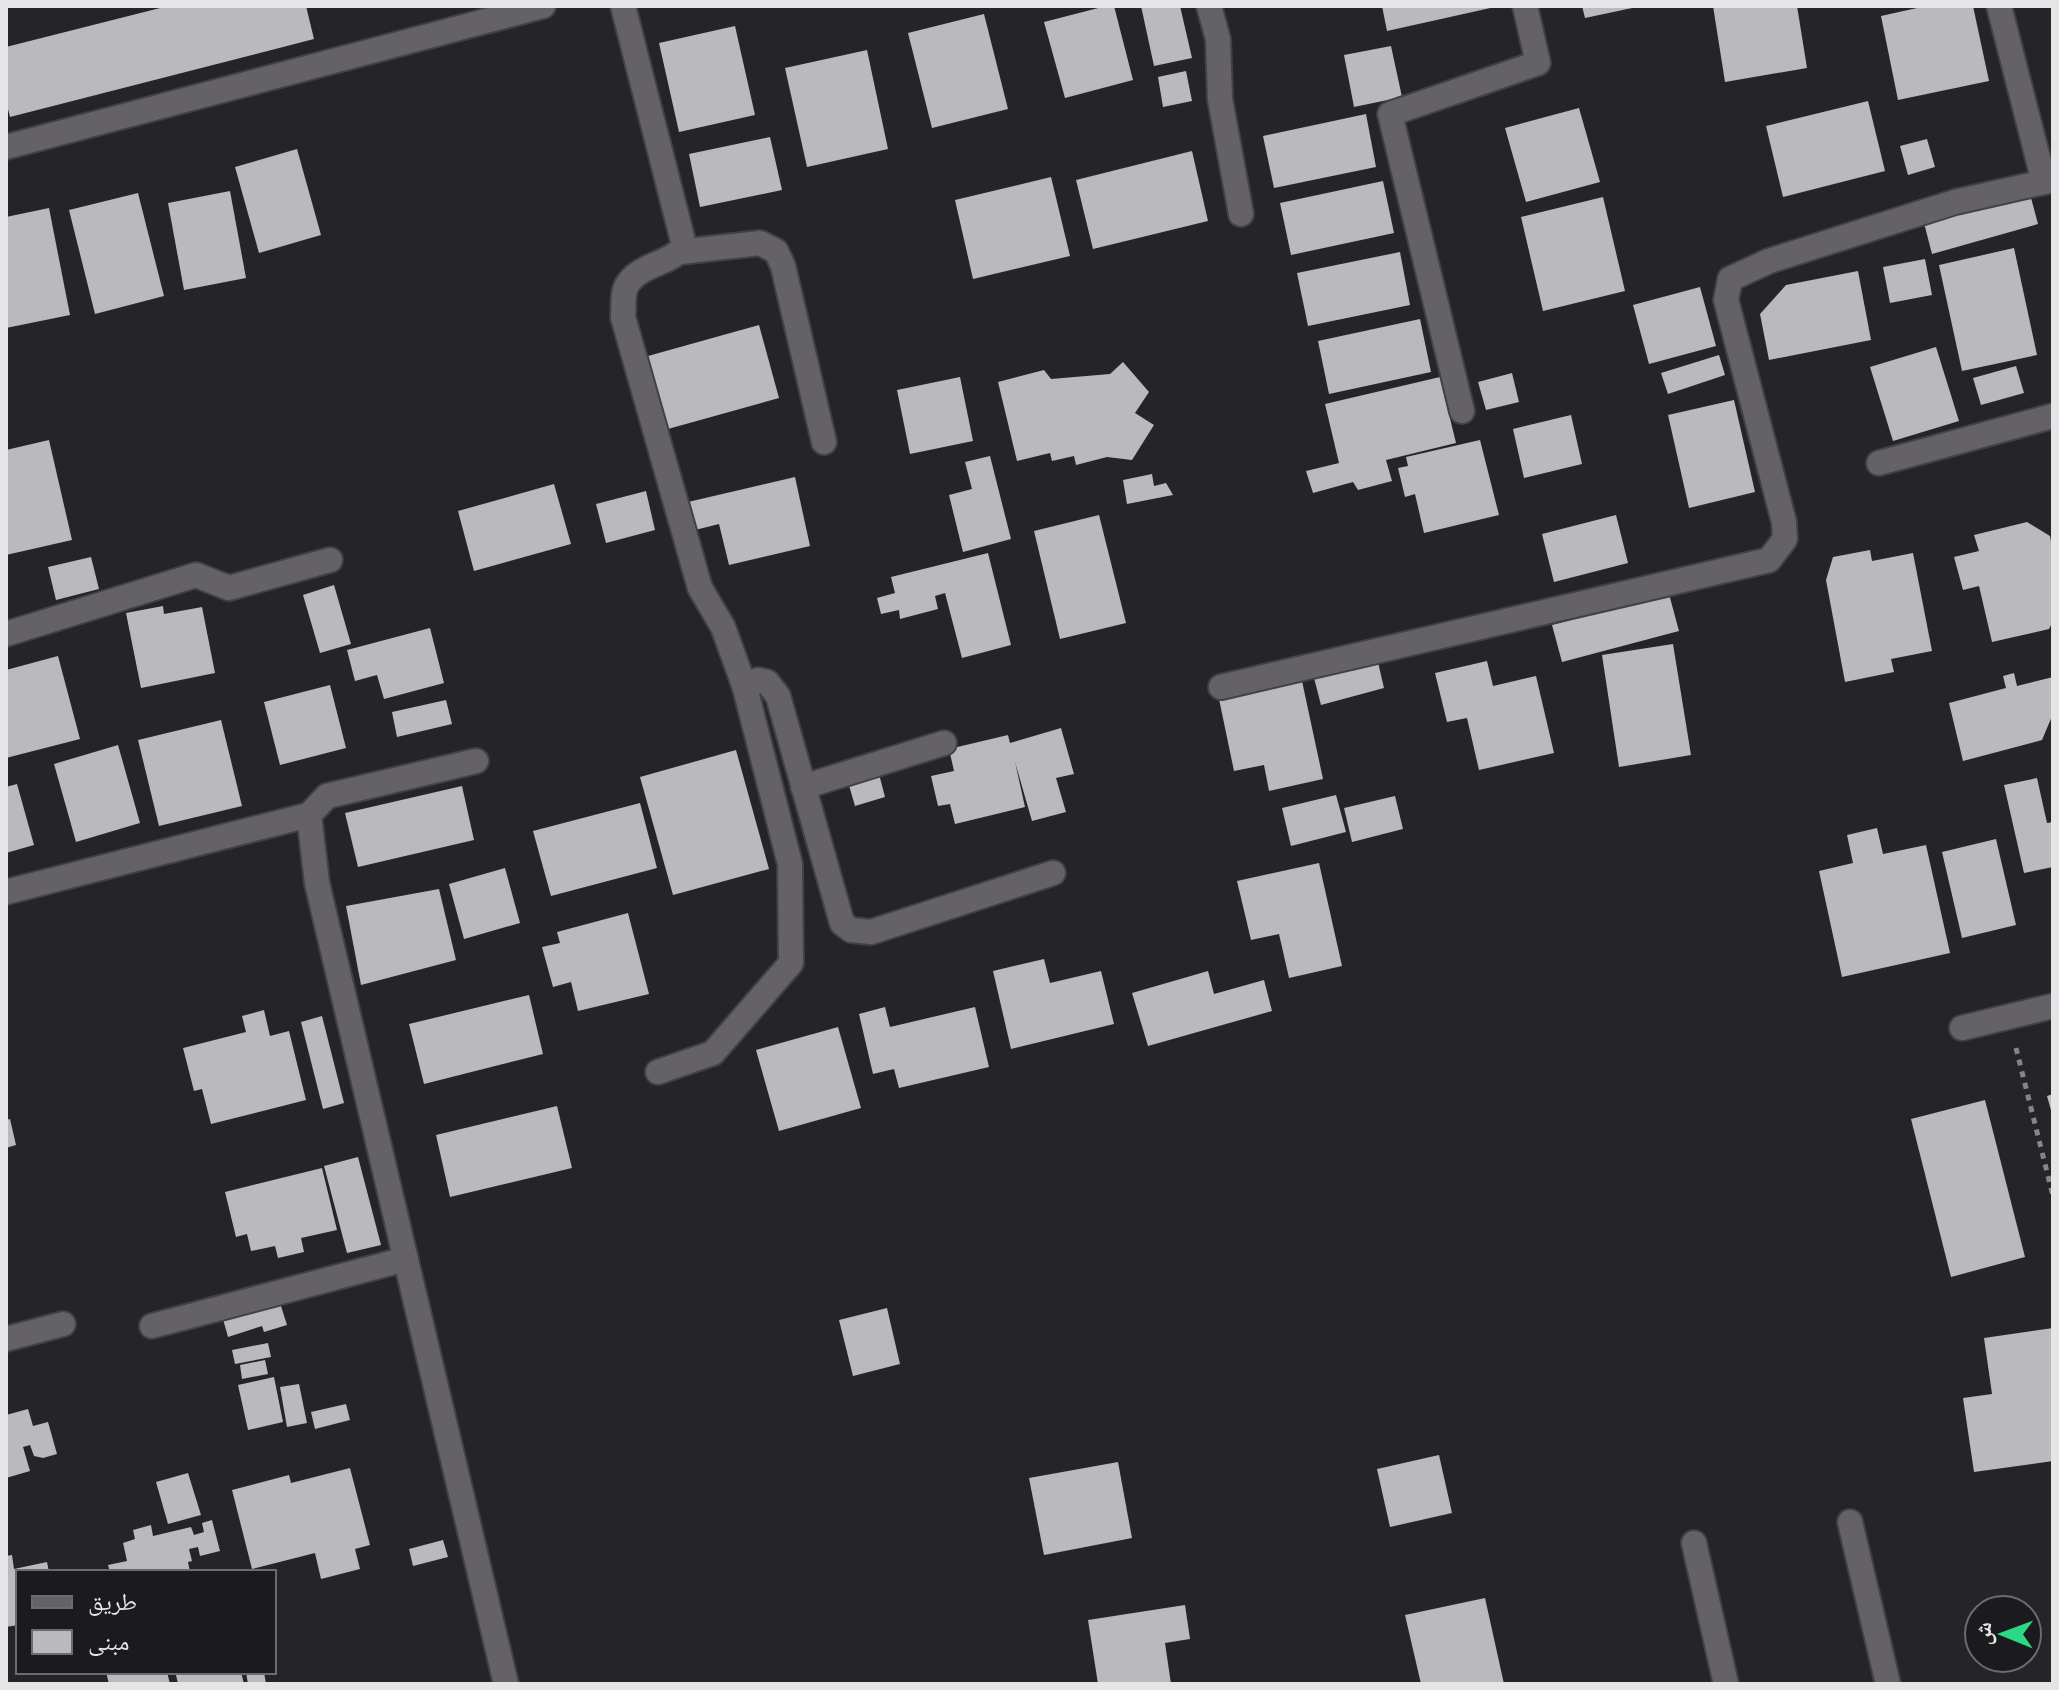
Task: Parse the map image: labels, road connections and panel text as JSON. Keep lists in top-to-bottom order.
{
  "legend": ["طريق", "مبنى"],
  "north": "left"
}
